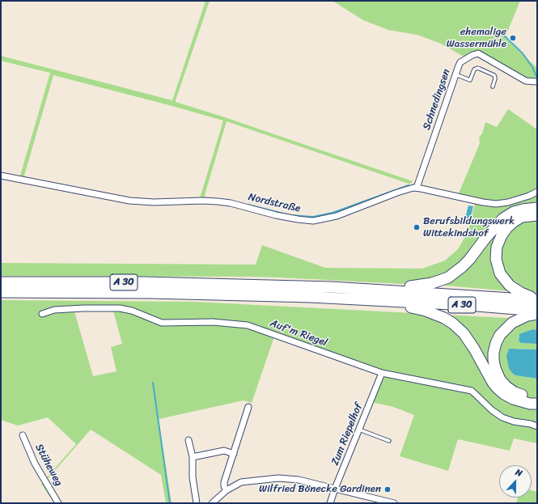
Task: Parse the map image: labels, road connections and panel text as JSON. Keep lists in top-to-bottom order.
{
  "streets": {
    "highway": ["A 30"],
    "street": [
      "Schnedingsen",
      "Nordstraße",
      "Auf'm Riegel",
      "Zum Riepelhof",
      "Stüheweg"
    ]
  },
  "crossings": [
    ["Schnedingsen", "Nordstraße"],
    ["Auf'm Riegel", "Zum Riepelhof"]
  ],
  "places": ["ehemalige Wassermühle", "Berufsbildungswerk Wittekindshof", "Wilfried Bönecke Gardinen"],
  "north": "top"
}
